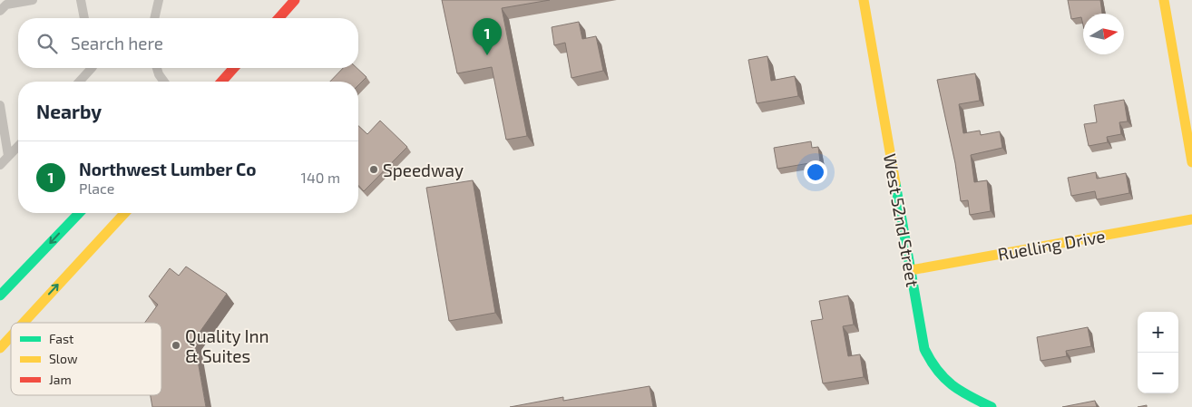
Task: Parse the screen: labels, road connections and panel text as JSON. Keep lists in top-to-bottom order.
{
  "streets": {
    "street": ["West 52nd Street", "Ruelling Drive"]
  },
  "crossings": [
    ["West 52nd Street", "Ruelling Drive"]
  ],
  "places": ["Speedway", "Quality Inn & Suites"],
  "legend": ["Fast", "Slow", "Jam"],
  "north": "right",
  "page": {
    "pins": "1",
    "search": "Search here",
    "heading": "Nearby",
    "list": [
      {
        "mark": "1",
        "name": "Northwest Lumber Co",
        "note": "Place",
        "value": "140 m"
      }
    ],
    "map_buttons": ["+", "−"]
  }
}
